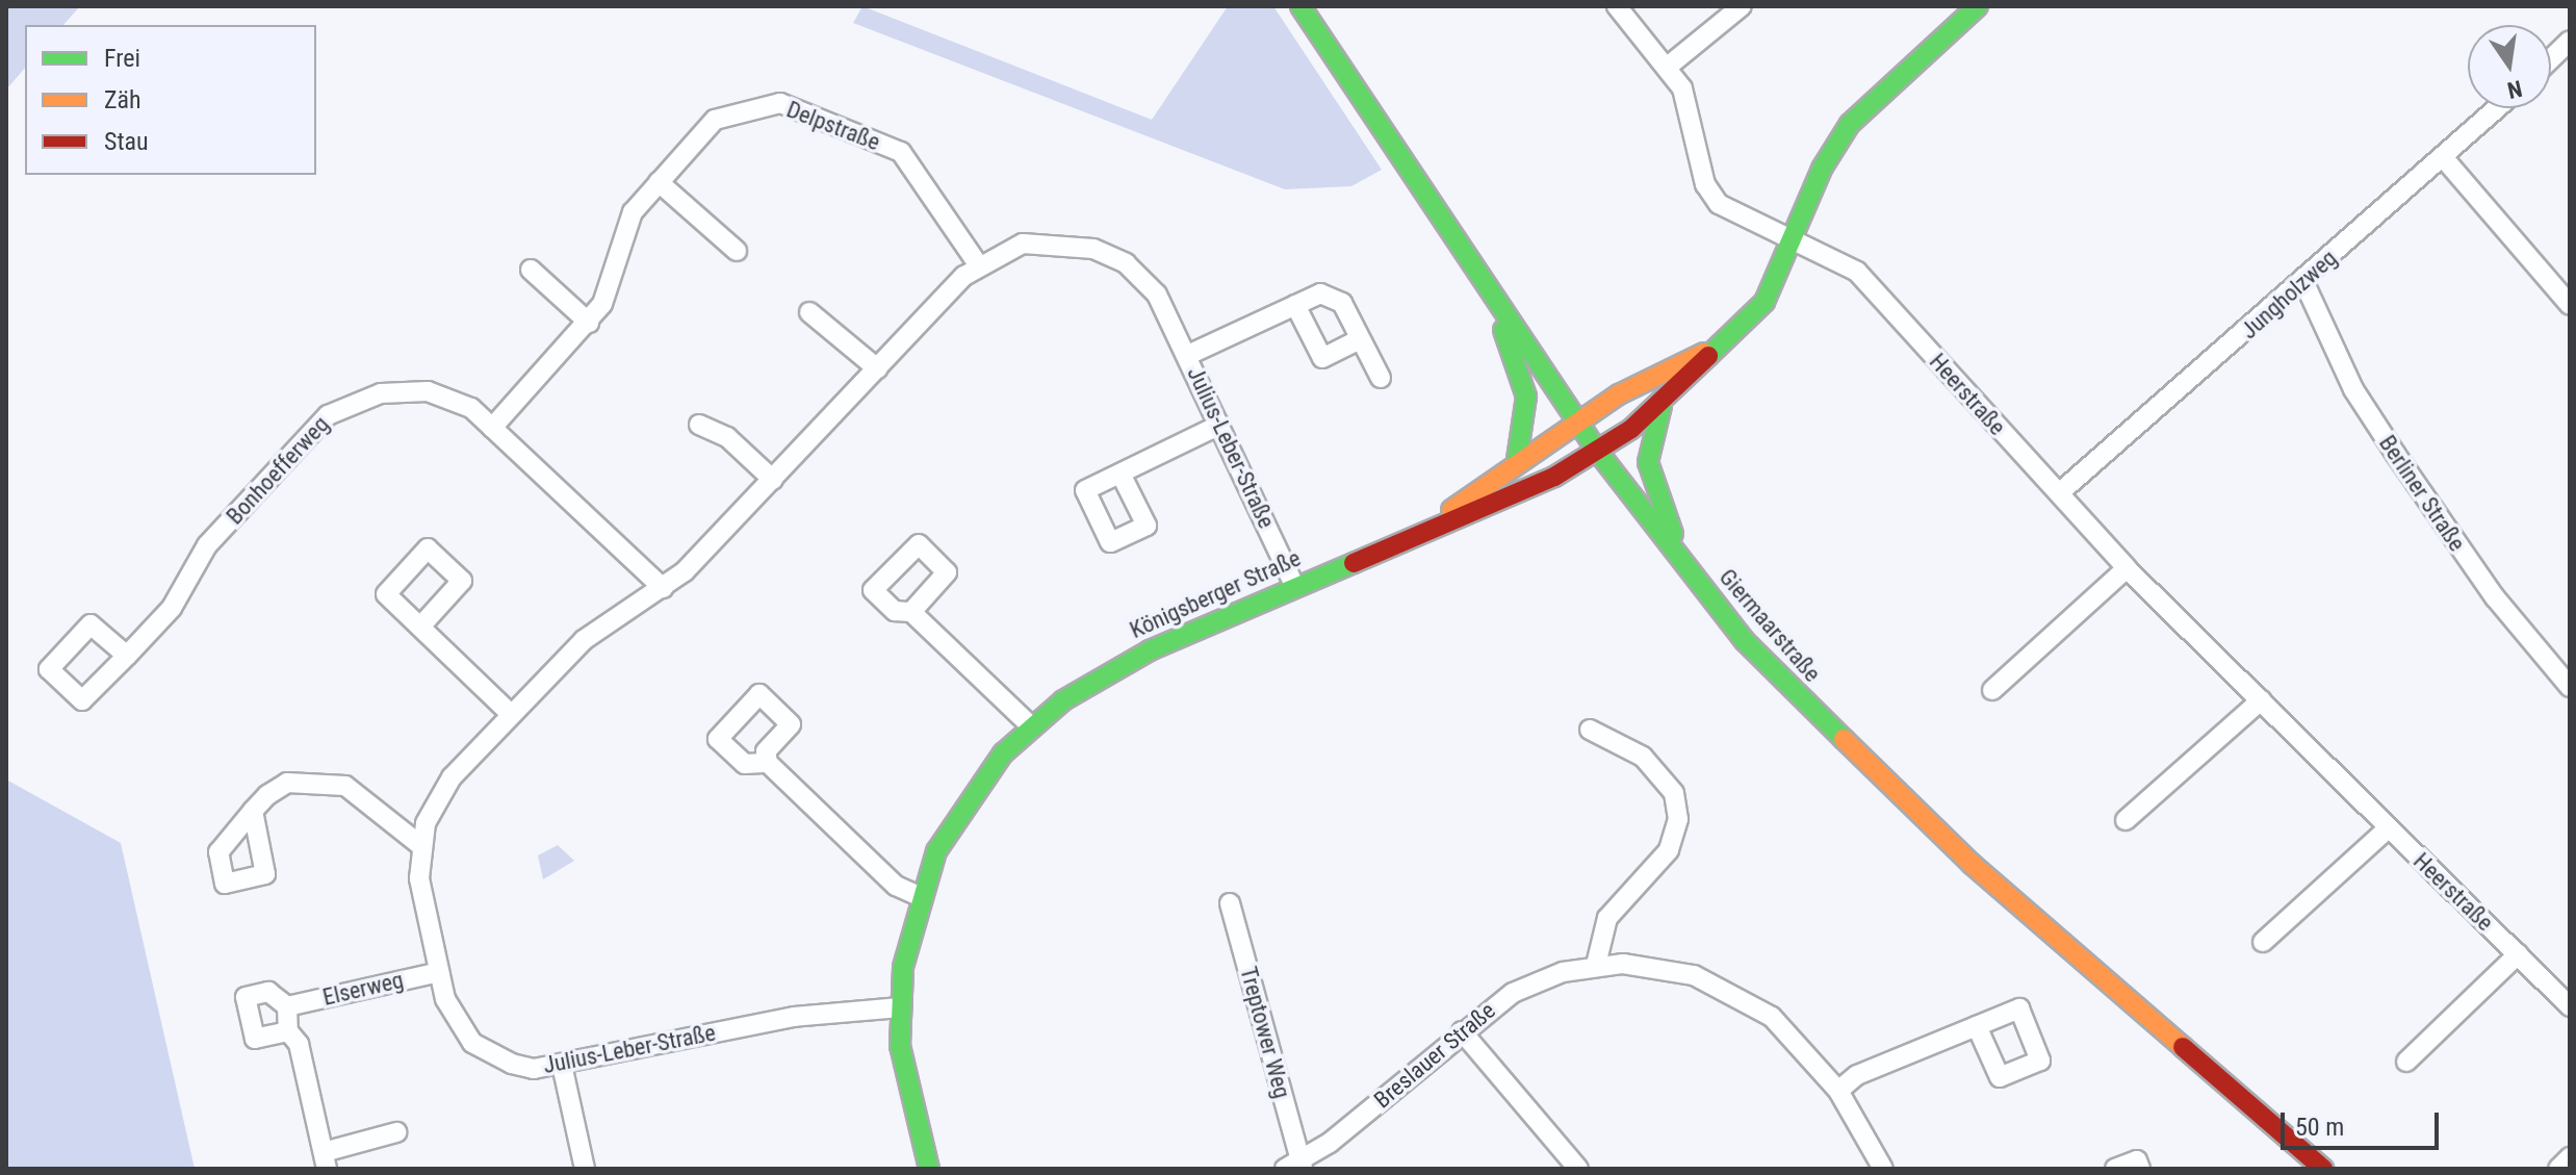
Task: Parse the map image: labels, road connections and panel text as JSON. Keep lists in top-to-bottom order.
{
  "streets": {
    "street": [
      "Delpstraße",
      "Jungholzweg",
      "Heerstraße",
      "Julius-Leber-Straße",
      "Bonhoefferweg",
      "Berliner Straße",
      "Königsberger Straße",
      "Giermaarstraße",
      "Elserweg",
      "Treptower Weg",
      "Breslauer Straße"
    ]
  },
  "crossings": [
    ["Delpstraße", "Julius-Leber-Straße"],
    ["Delpstraße", "Bonhoefferweg"],
    ["Jungholzweg", "Heerstraße"],
    ["Jungholzweg", "Berliner Straße"],
    ["Julius-Leber-Straße", "Bonhoefferweg"],
    ["Julius-Leber-Straße", "Königsberger Straße"],
    ["Julius-Leber-Straße", "Elserweg"],
    ["Königsberger Straße", "Giermaarstraße"],
    ["Treptower Weg", "Breslauer Straße"]
  ],
  "legend": ["Frei", "Zäh", "Stau"],
  "scale_bar": "50 m",
  "north": "bottom"
}
